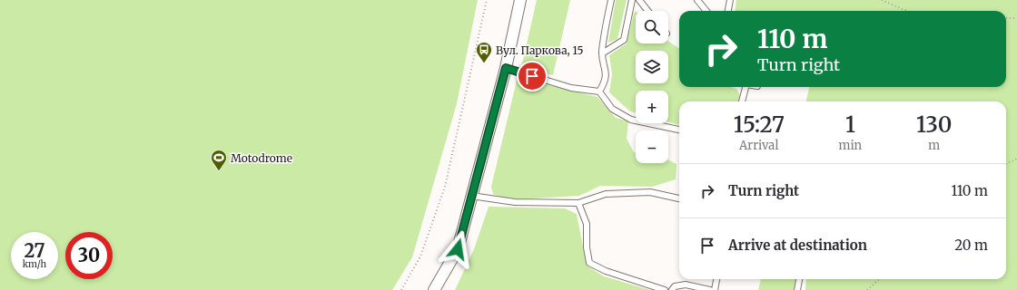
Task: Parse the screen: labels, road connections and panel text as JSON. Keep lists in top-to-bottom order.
{
  "places": {
    "bus stop": ["Вул. Паркова, 15"],
    "sports": ["Motodrome"]
  },
  "page": {
    "map_buttons": ["+", "−"],
    "turn": ["110 m", "Turn right"],
    "eta": [
      "15:27",
      "Arrival",
      "1",
      "min",
      "130",
      "m"
    ],
    "list": [
      {
        "name": "Turn right",
        "value": "110 m"
      },
      {
        "name": "Arrive at destination",
        "value": "20 m"
      }
    ],
    "speed": "27 km/h",
    "limit": "30"
  }
}
